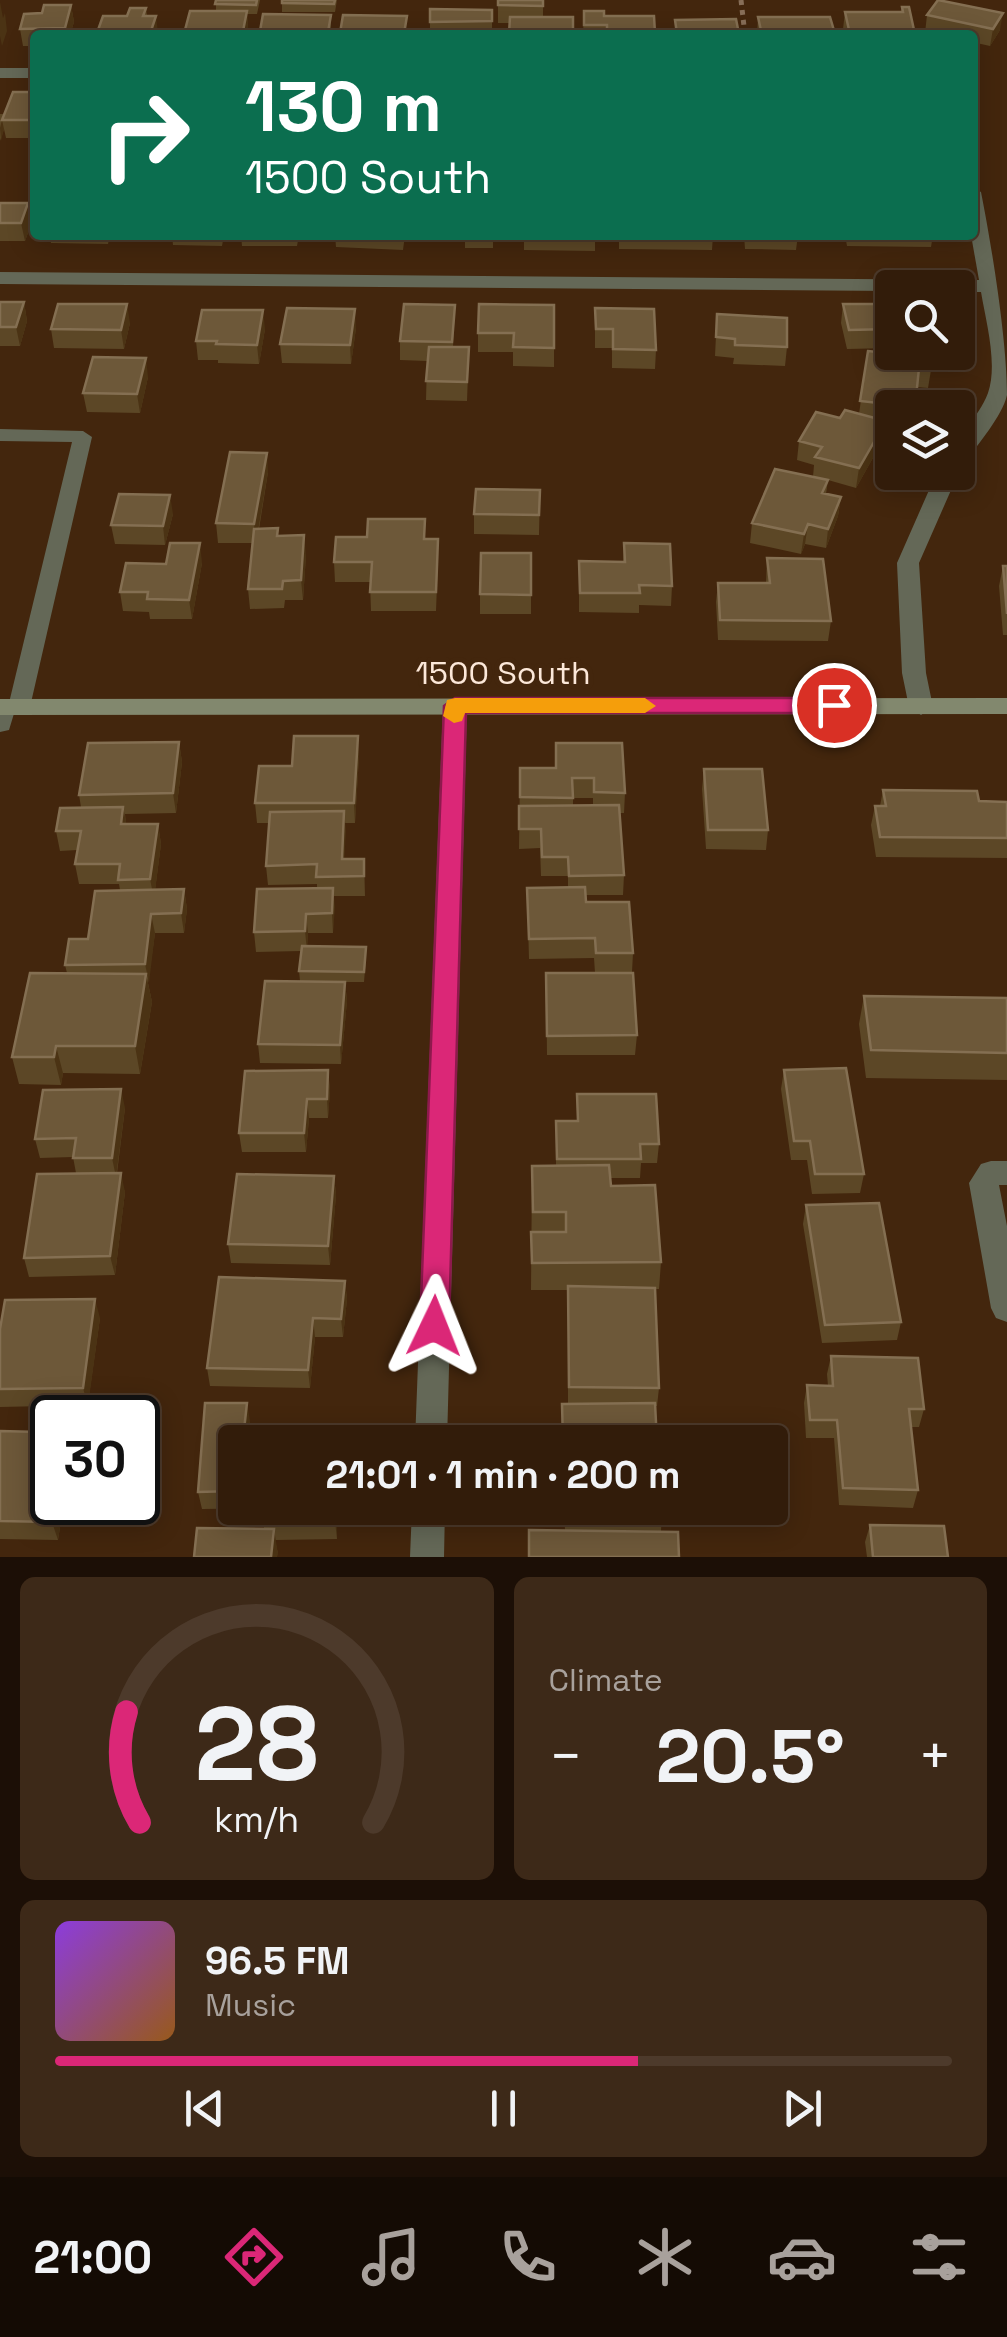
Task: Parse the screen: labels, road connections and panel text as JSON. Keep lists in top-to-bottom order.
{
  "streets": {
    "street": ["1500 South"]
  },
  "page": {
    "turn": ["130 m", "1500 South"],
    "limit": "30",
    "trip": "21:01 · 1 min · 200 m",
    "tile": "Climate",
    "heat": ["−", "20.5°", "+"],
    "song": ["96.5 FM", "Music"],
    "tabs": "21:00",
    "gauge": ["28", "km/h"]
  }
}
